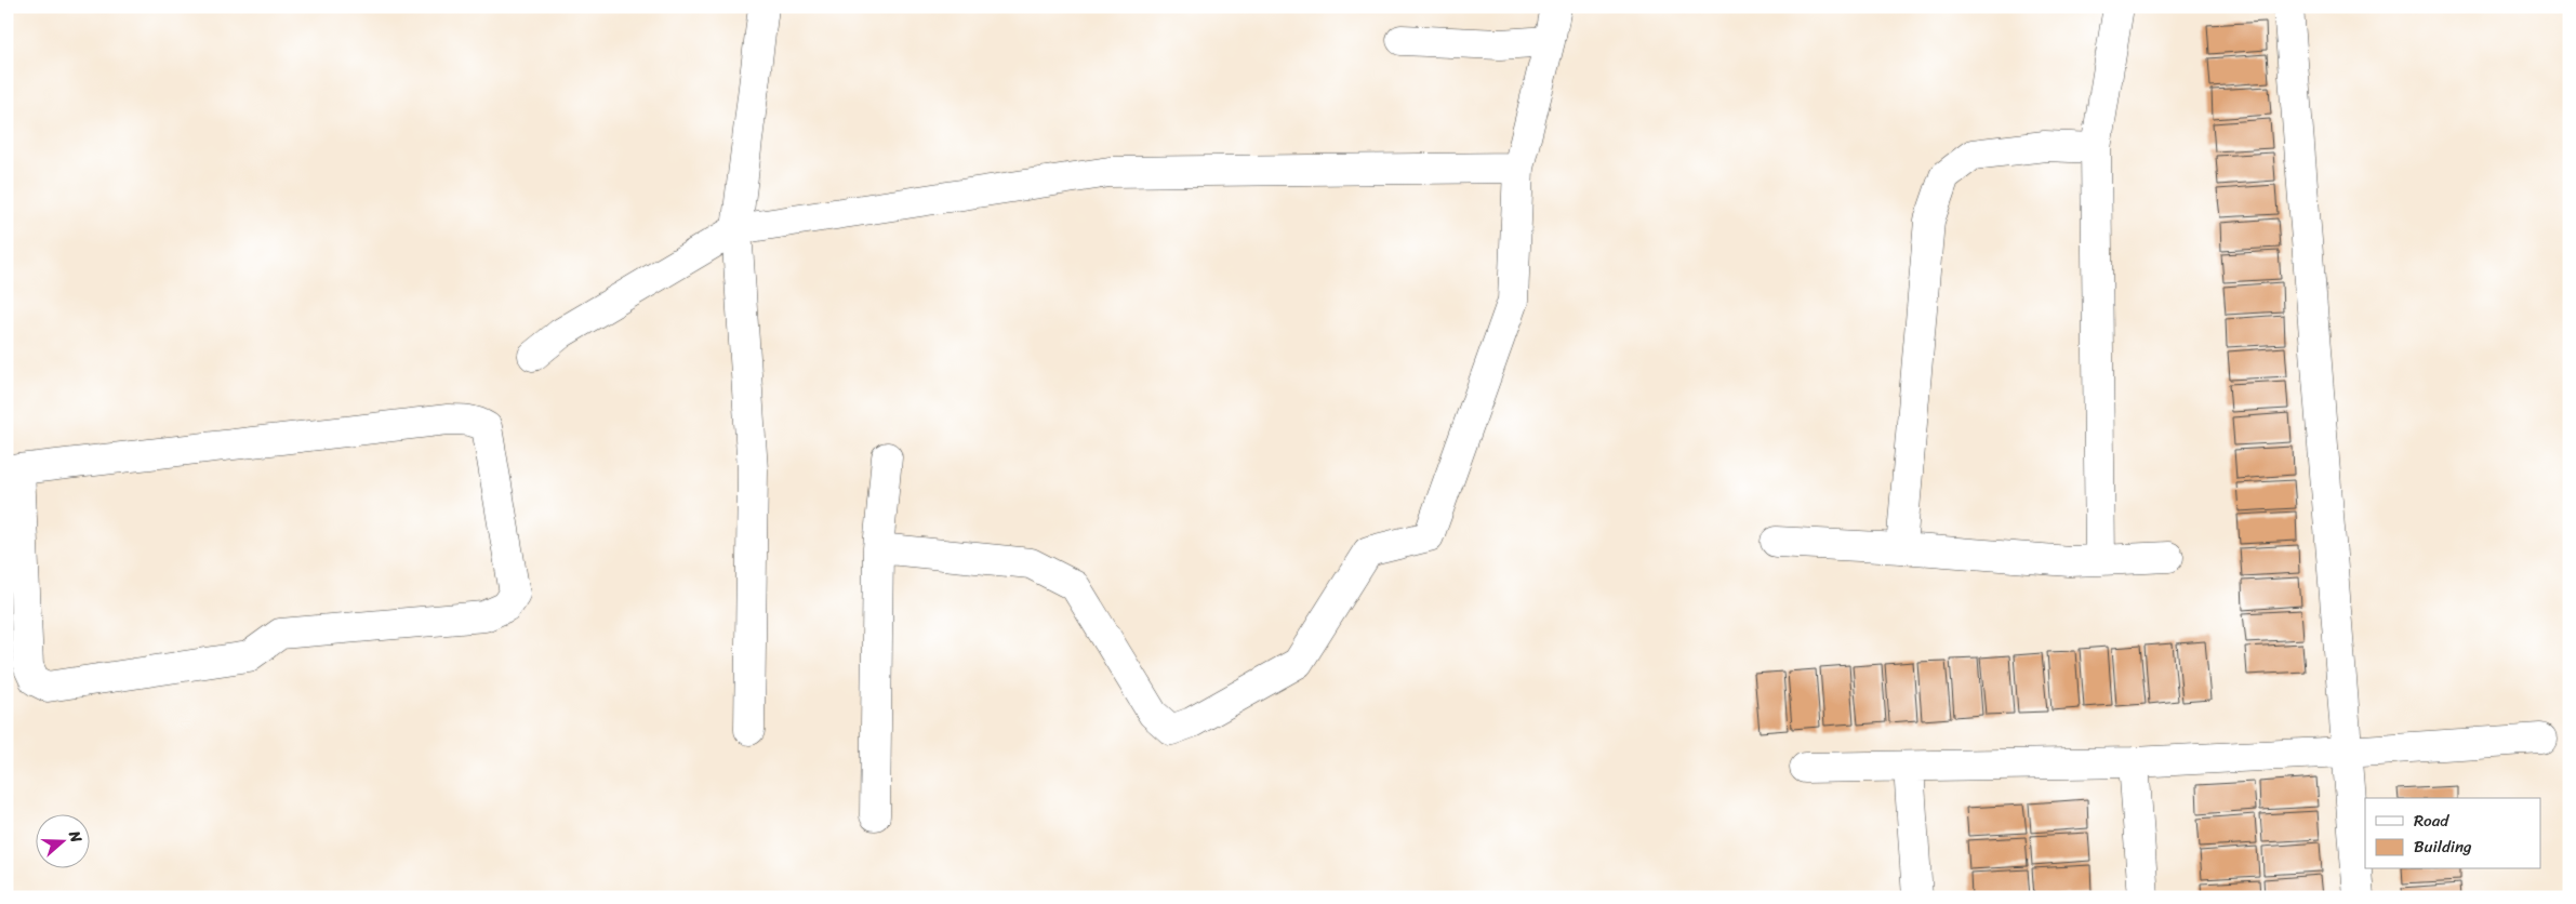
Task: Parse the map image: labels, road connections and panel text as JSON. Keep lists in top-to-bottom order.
{
  "legend": ["Road", "Building"],
  "north": "right"
}
